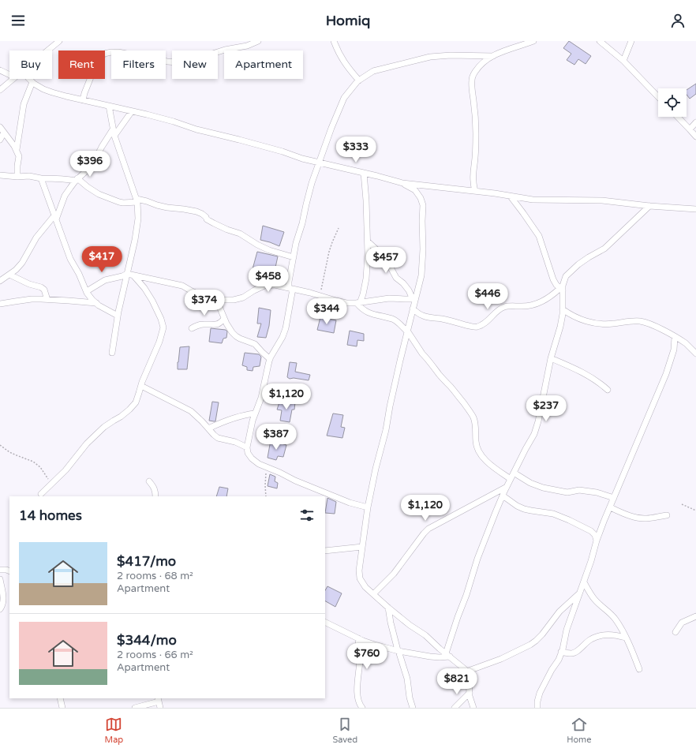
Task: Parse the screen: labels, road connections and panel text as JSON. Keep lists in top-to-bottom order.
{
  "page": {
    "header": "Homiq",
    "chip": [
      "Buy",
      "Rent",
      "Filters",
      "New",
      "Apartment"
    ],
    "price": [
      "$333",
      "$396",
      "$417",
      "$457",
      "$458",
      "$446",
      "$374",
      "$344",
      "$1,120",
      "$237",
      "$387",
      "$1,120",
      "$760",
      "$821"
    ],
    "heading": "14 homes",
    "list": [
      {
        "name": "$417/mo",
        "note": "2 rooms · 68 m² · Apartment"
      },
      {
        "name": "$344/mo",
        "note": "2 rooms · 66 m² · Apartment"
      }
    ],
    "tabs": ["Map", "Saved", "Home"]
  }
}
